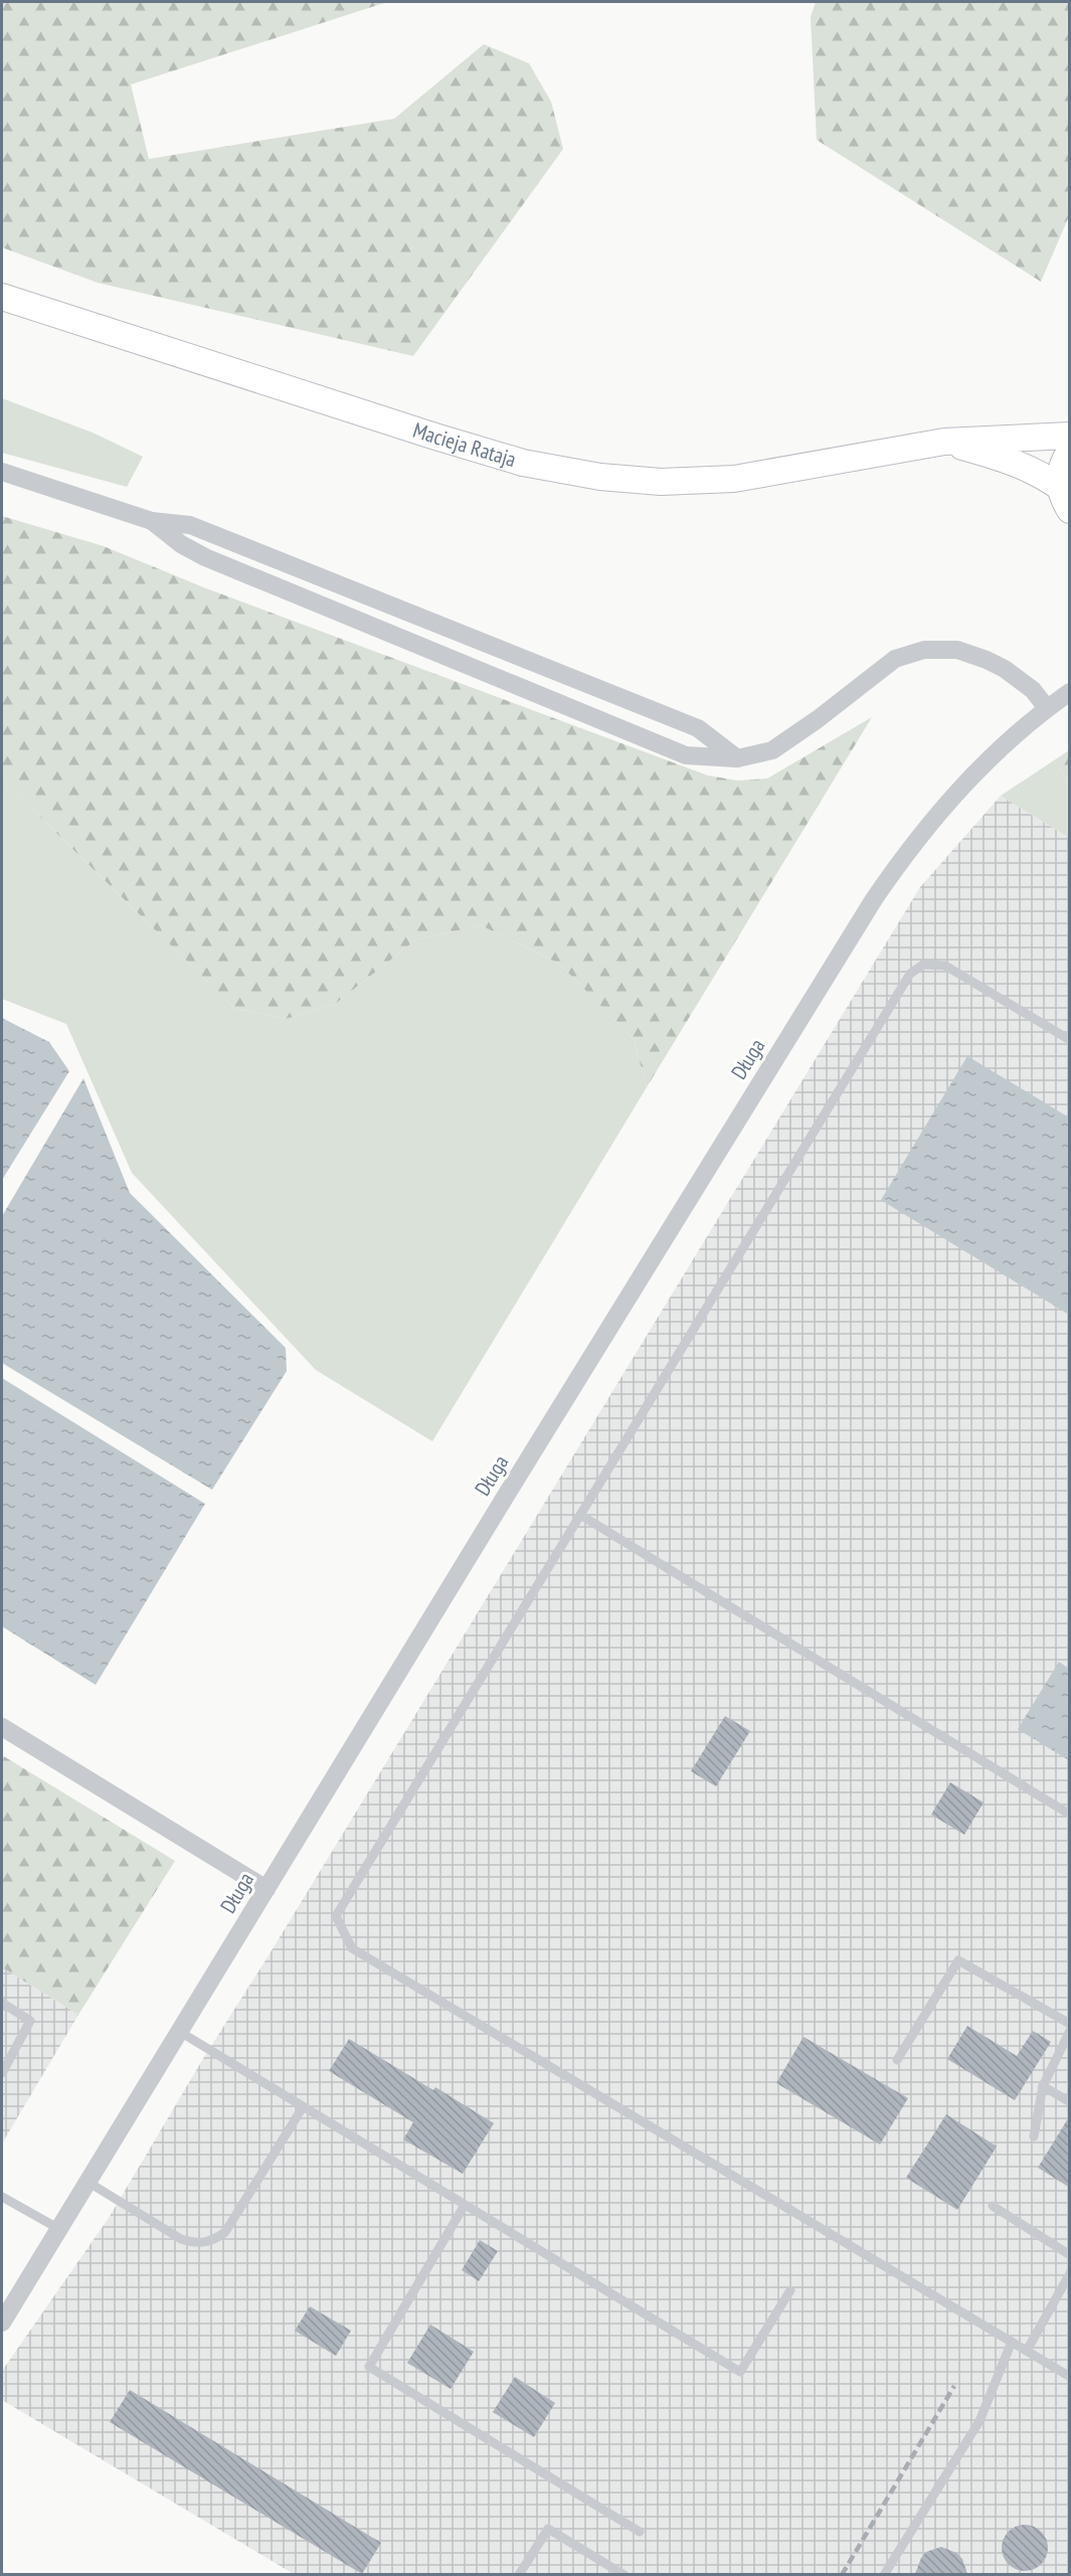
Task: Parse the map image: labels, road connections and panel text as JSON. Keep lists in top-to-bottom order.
{
  "streets": {
    "main road": ["Macieja Rataja"],
    "street": ["Długa"]
  }
}
